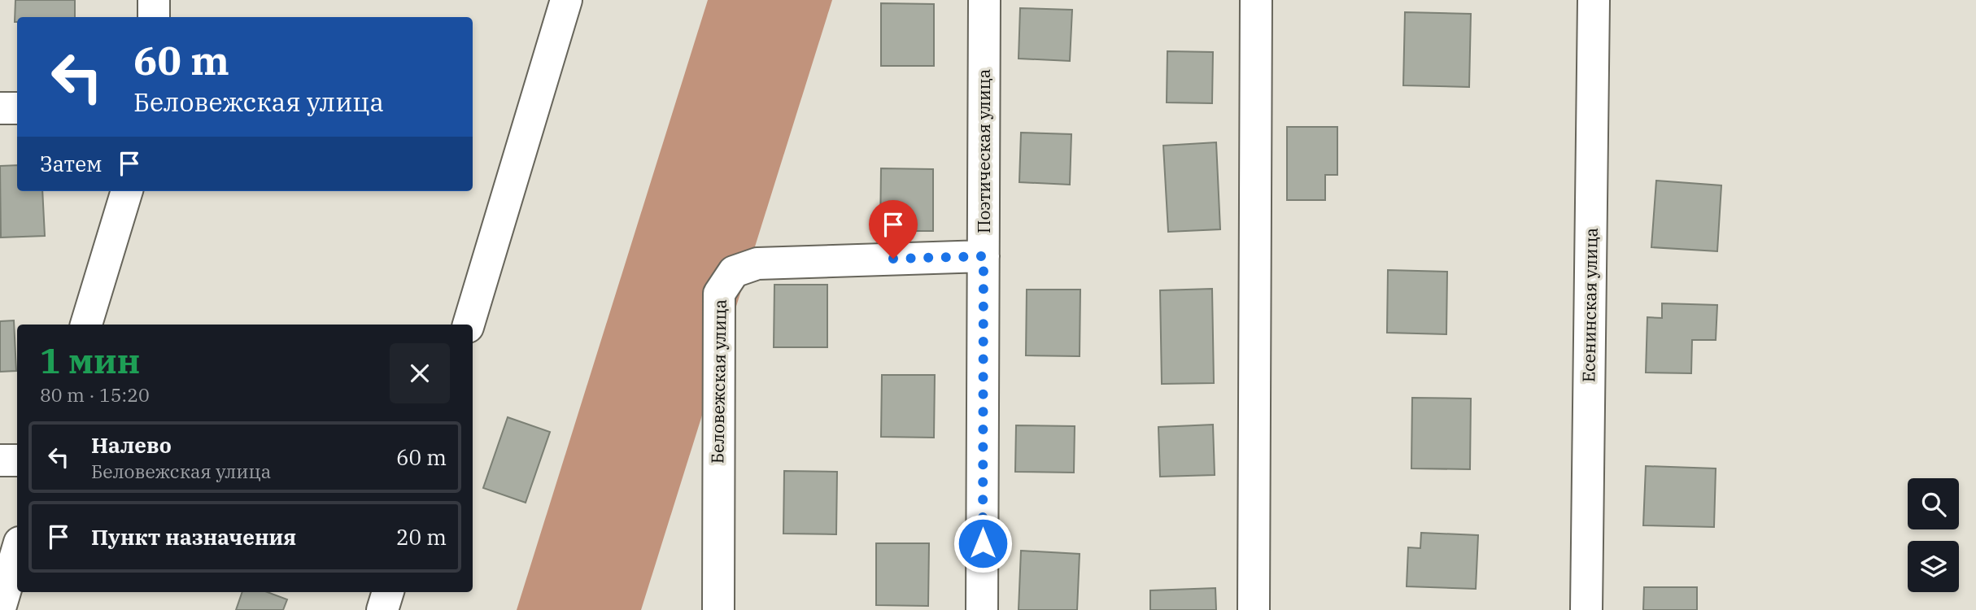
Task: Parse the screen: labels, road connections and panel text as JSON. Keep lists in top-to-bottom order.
{
  "streets": {
    "street": ["Поэтическая улица", "Есенинская улица", "Беловежская улица"]
  },
  "crossings": [
    ["Поэтическая улица", "Беловежская улица"]
  ],
  "page": {
    "turn": ["60 m", "Беловежская улица"],
    "then": "Затем",
    "heading": ["1 мин", "80 m · 15:20"],
    "list": [
      {
        "name": "Налево",
        "note": "Беловежская улица",
        "value": "60 m"
      },
      {
        "name": "Пункт назначения",
        "value": "20 m"
      }
    ]
  }
}
